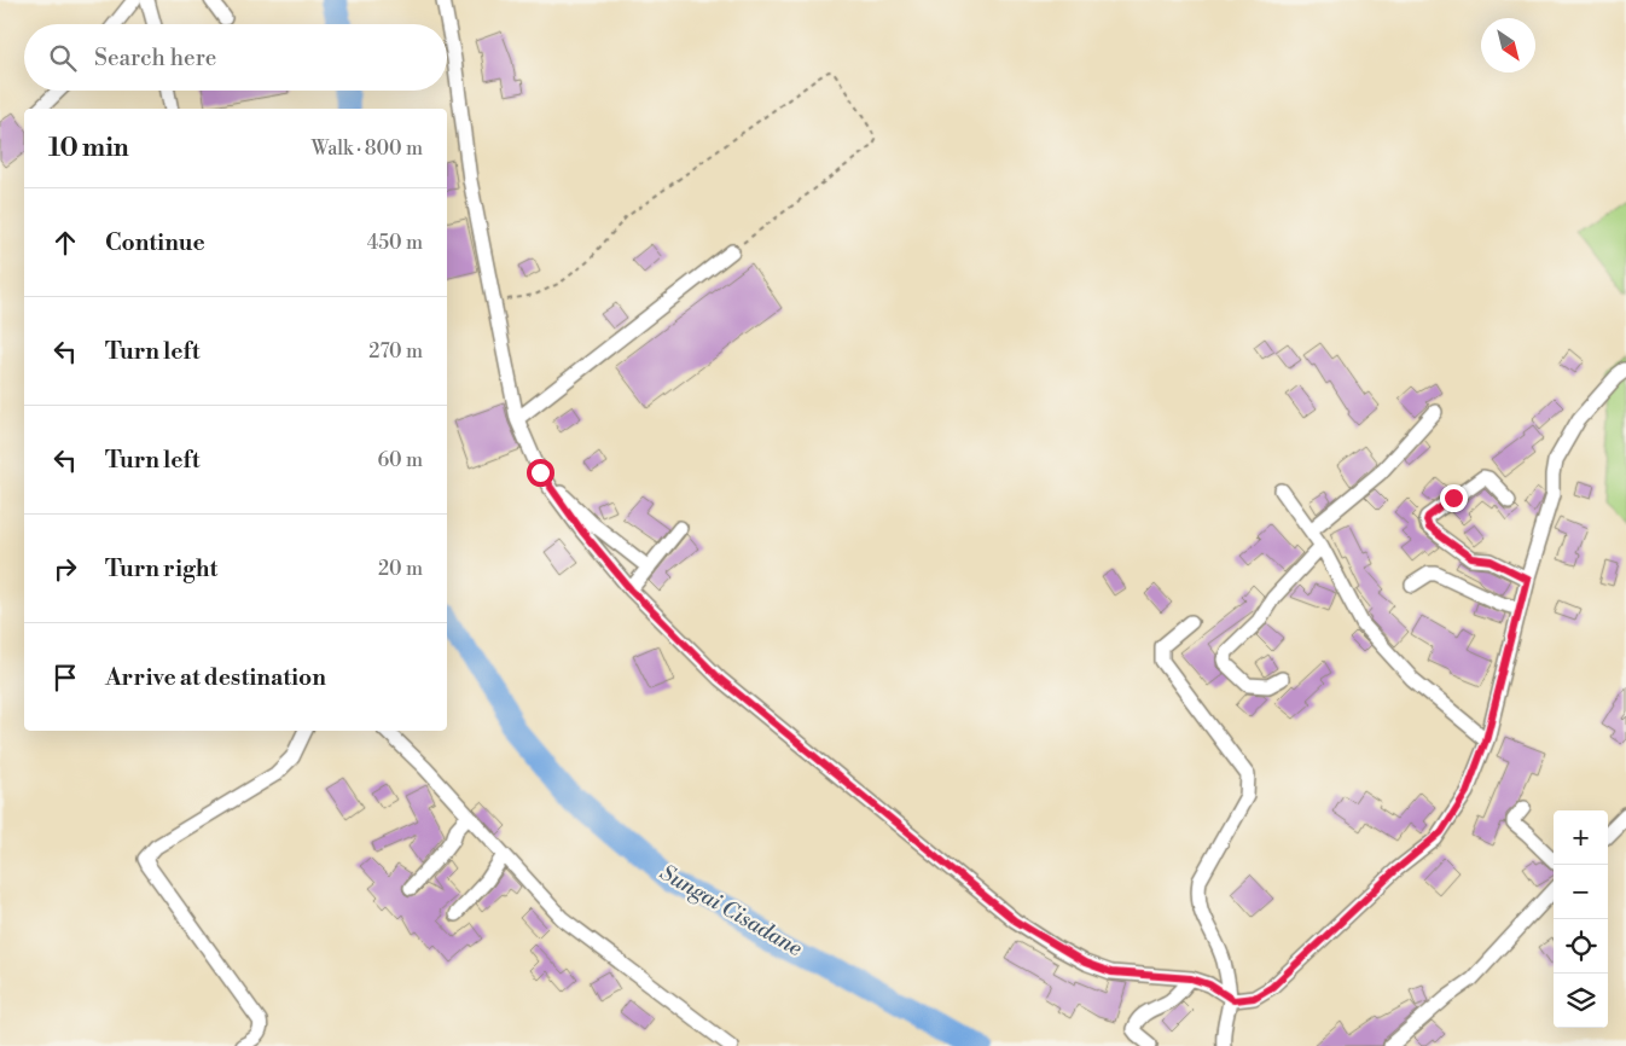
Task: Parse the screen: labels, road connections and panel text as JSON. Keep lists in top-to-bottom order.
{
  "water": ["Sungai Cisadane"],
  "north": "bottom right",
  "page": {
    "search": "Search here",
    "heading": ["10 min", "Walk · 800 m"],
    "list": [
      ["Continue", "450 m"],
      ["Turn left", "270 m"],
      ["Turn left", "60 m"],
      ["Turn right", "20 m"],
      "Arrive at destination"
    ],
    "map_buttons": ["+", "−"]
  }
}
